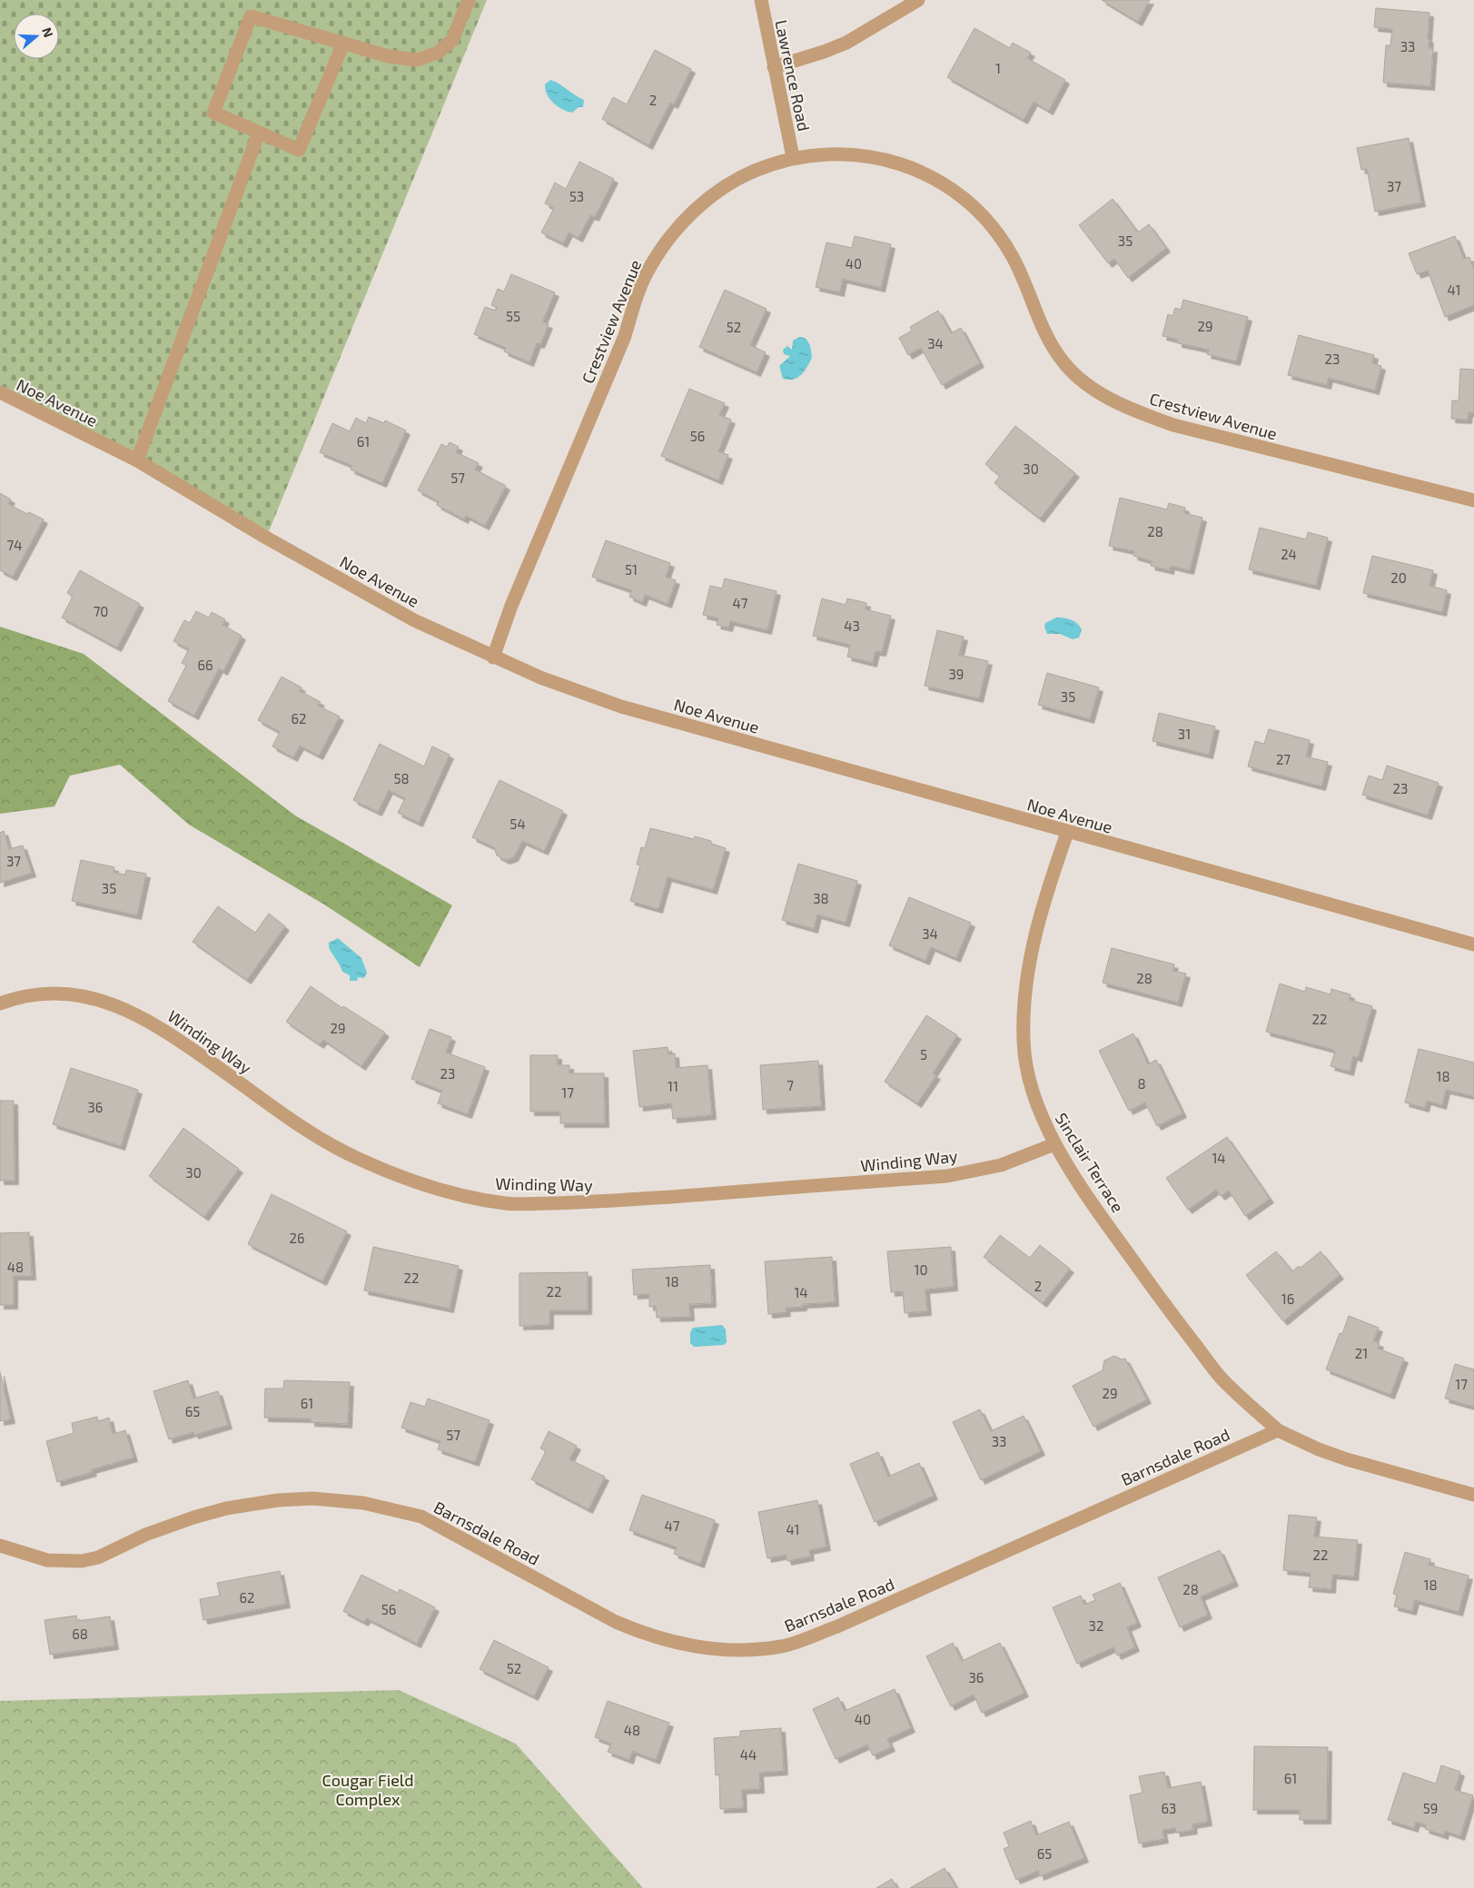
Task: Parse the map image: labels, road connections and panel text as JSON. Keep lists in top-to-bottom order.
{
  "streets": {
    "street": [
      "Lawrence Road",
      "Crestview Avenue",
      "Noe Avenue",
      "Winding Way",
      "Sinclair Terrace",
      "Barnsdale Road"
    ]
  },
  "crossings": [
    ["Lawrence Road", "Crestview Avenue"],
    ["Crestview Avenue", "Noe Avenue"],
    ["Noe Avenue", "Sinclair Terrace"],
    ["Winding Way", "Sinclair Terrace"],
    ["Sinclair Terrace", "Barnsdale Road"]
  ],
  "parks": ["Cougar Field Complex"],
  "house_numbers": [
    "33",
    "1",
    "2",
    "37",
    "53",
    "35",
    "40",
    "41",
    "55",
    "29",
    "52",
    "34",
    "23",
    "56",
    "61",
    "30",
    "57",
    "28",
    "74",
    "24",
    "51",
    "20",
    "47",
    "70",
    "43",
    "66",
    "39",
    "35",
    "62",
    "31",
    "27",
    "58",
    "23",
    "54",
    "37",
    "35",
    "38",
    "34",
    "28",
    "22",
    "29",
    "5",
    "23",
    "18",
    "8",
    "7",
    "11",
    "17",
    "36",
    "14",
    "30",
    "26",
    "48",
    "10",
    "22",
    "18",
    "2",
    "22",
    "14",
    "16",
    "21",
    "17",
    "29",
    "61",
    "65",
    "57",
    "33",
    "47",
    "41",
    "22",
    "18",
    "28",
    "62",
    "56",
    "32",
    "68",
    "52",
    "36",
    "40",
    "48",
    "44",
    "61",
    "63",
    "59",
    "65"
  ],
  "north": "right"
}
